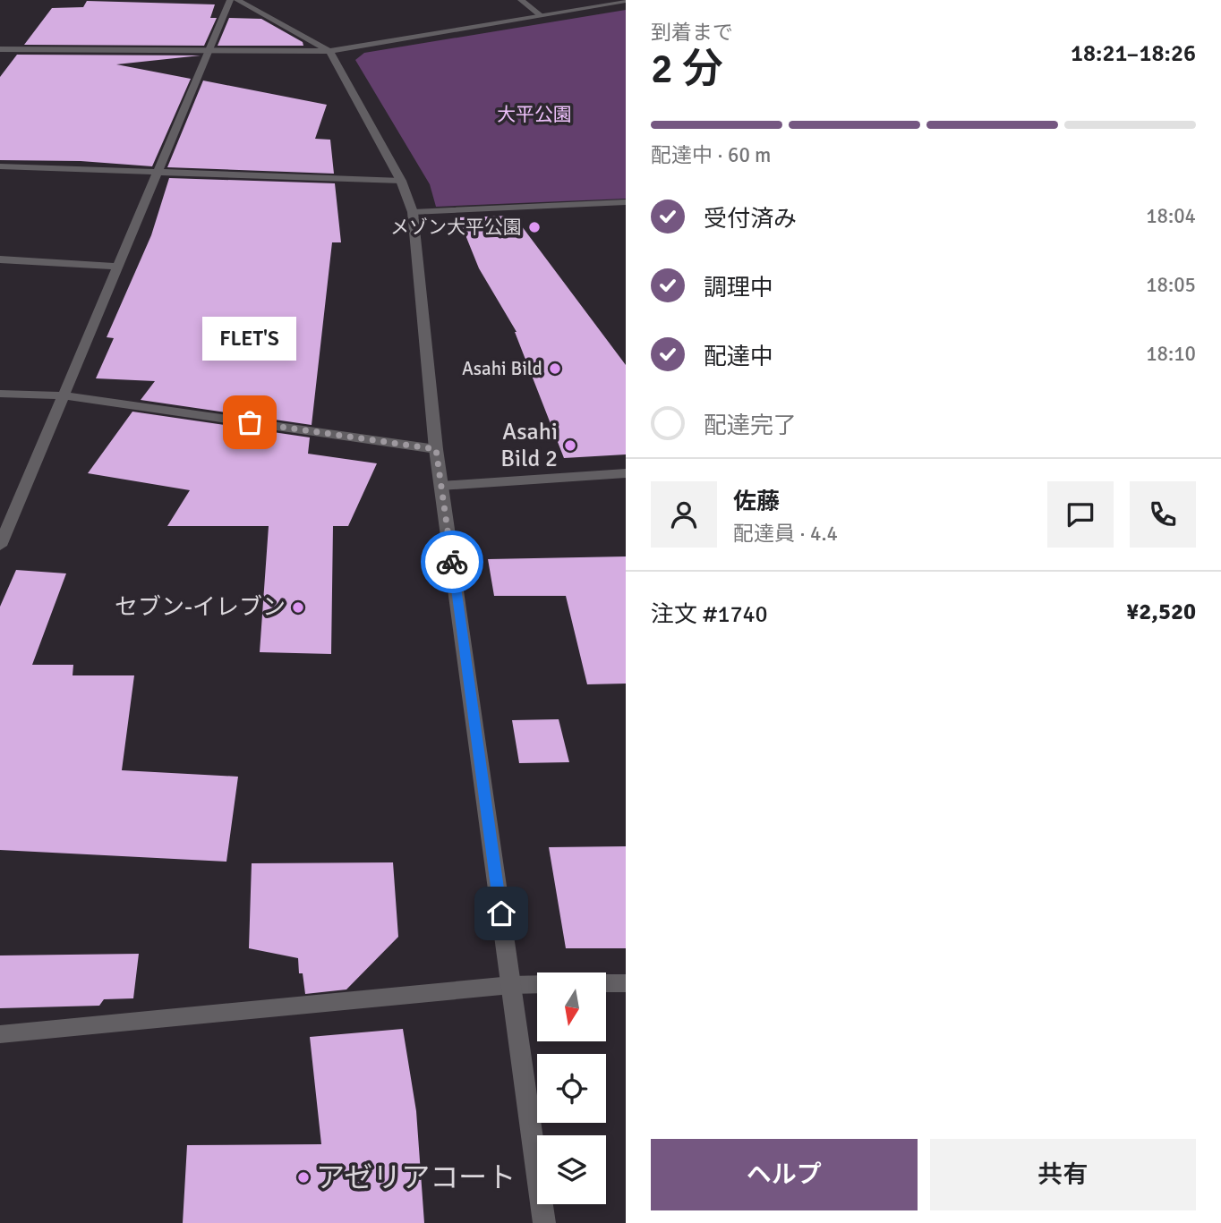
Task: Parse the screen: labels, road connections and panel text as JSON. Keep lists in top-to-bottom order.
{
  "parks": ["大平公園"],
  "places": [
    "メゾン大平公園",
    "Asahi Bild",
    "FLET'S",
    "Asahi Bild 2",
    "セブン-イレブン",
    "アゼリアコート"
  ],
  "north": "bottom",
  "page": {
    "heading": ["2 分", "到着まで", "18:21–18:26"],
    "panel": [
      "佐藤",
      "配達員 · 4.4",
      "注文 #1740",
      "¥2,520"
    ],
    "bar": "配達中 · 60 m",
    "list": [
      ["受付済み", "18:04"],
      ["調理中", "18:05"],
      ["配達中", "18:10"],
      "配達完了"
    ],
    "bubble": "FLET'S",
    "buttons": ["ヘルプ", "共有"]
  }
}
